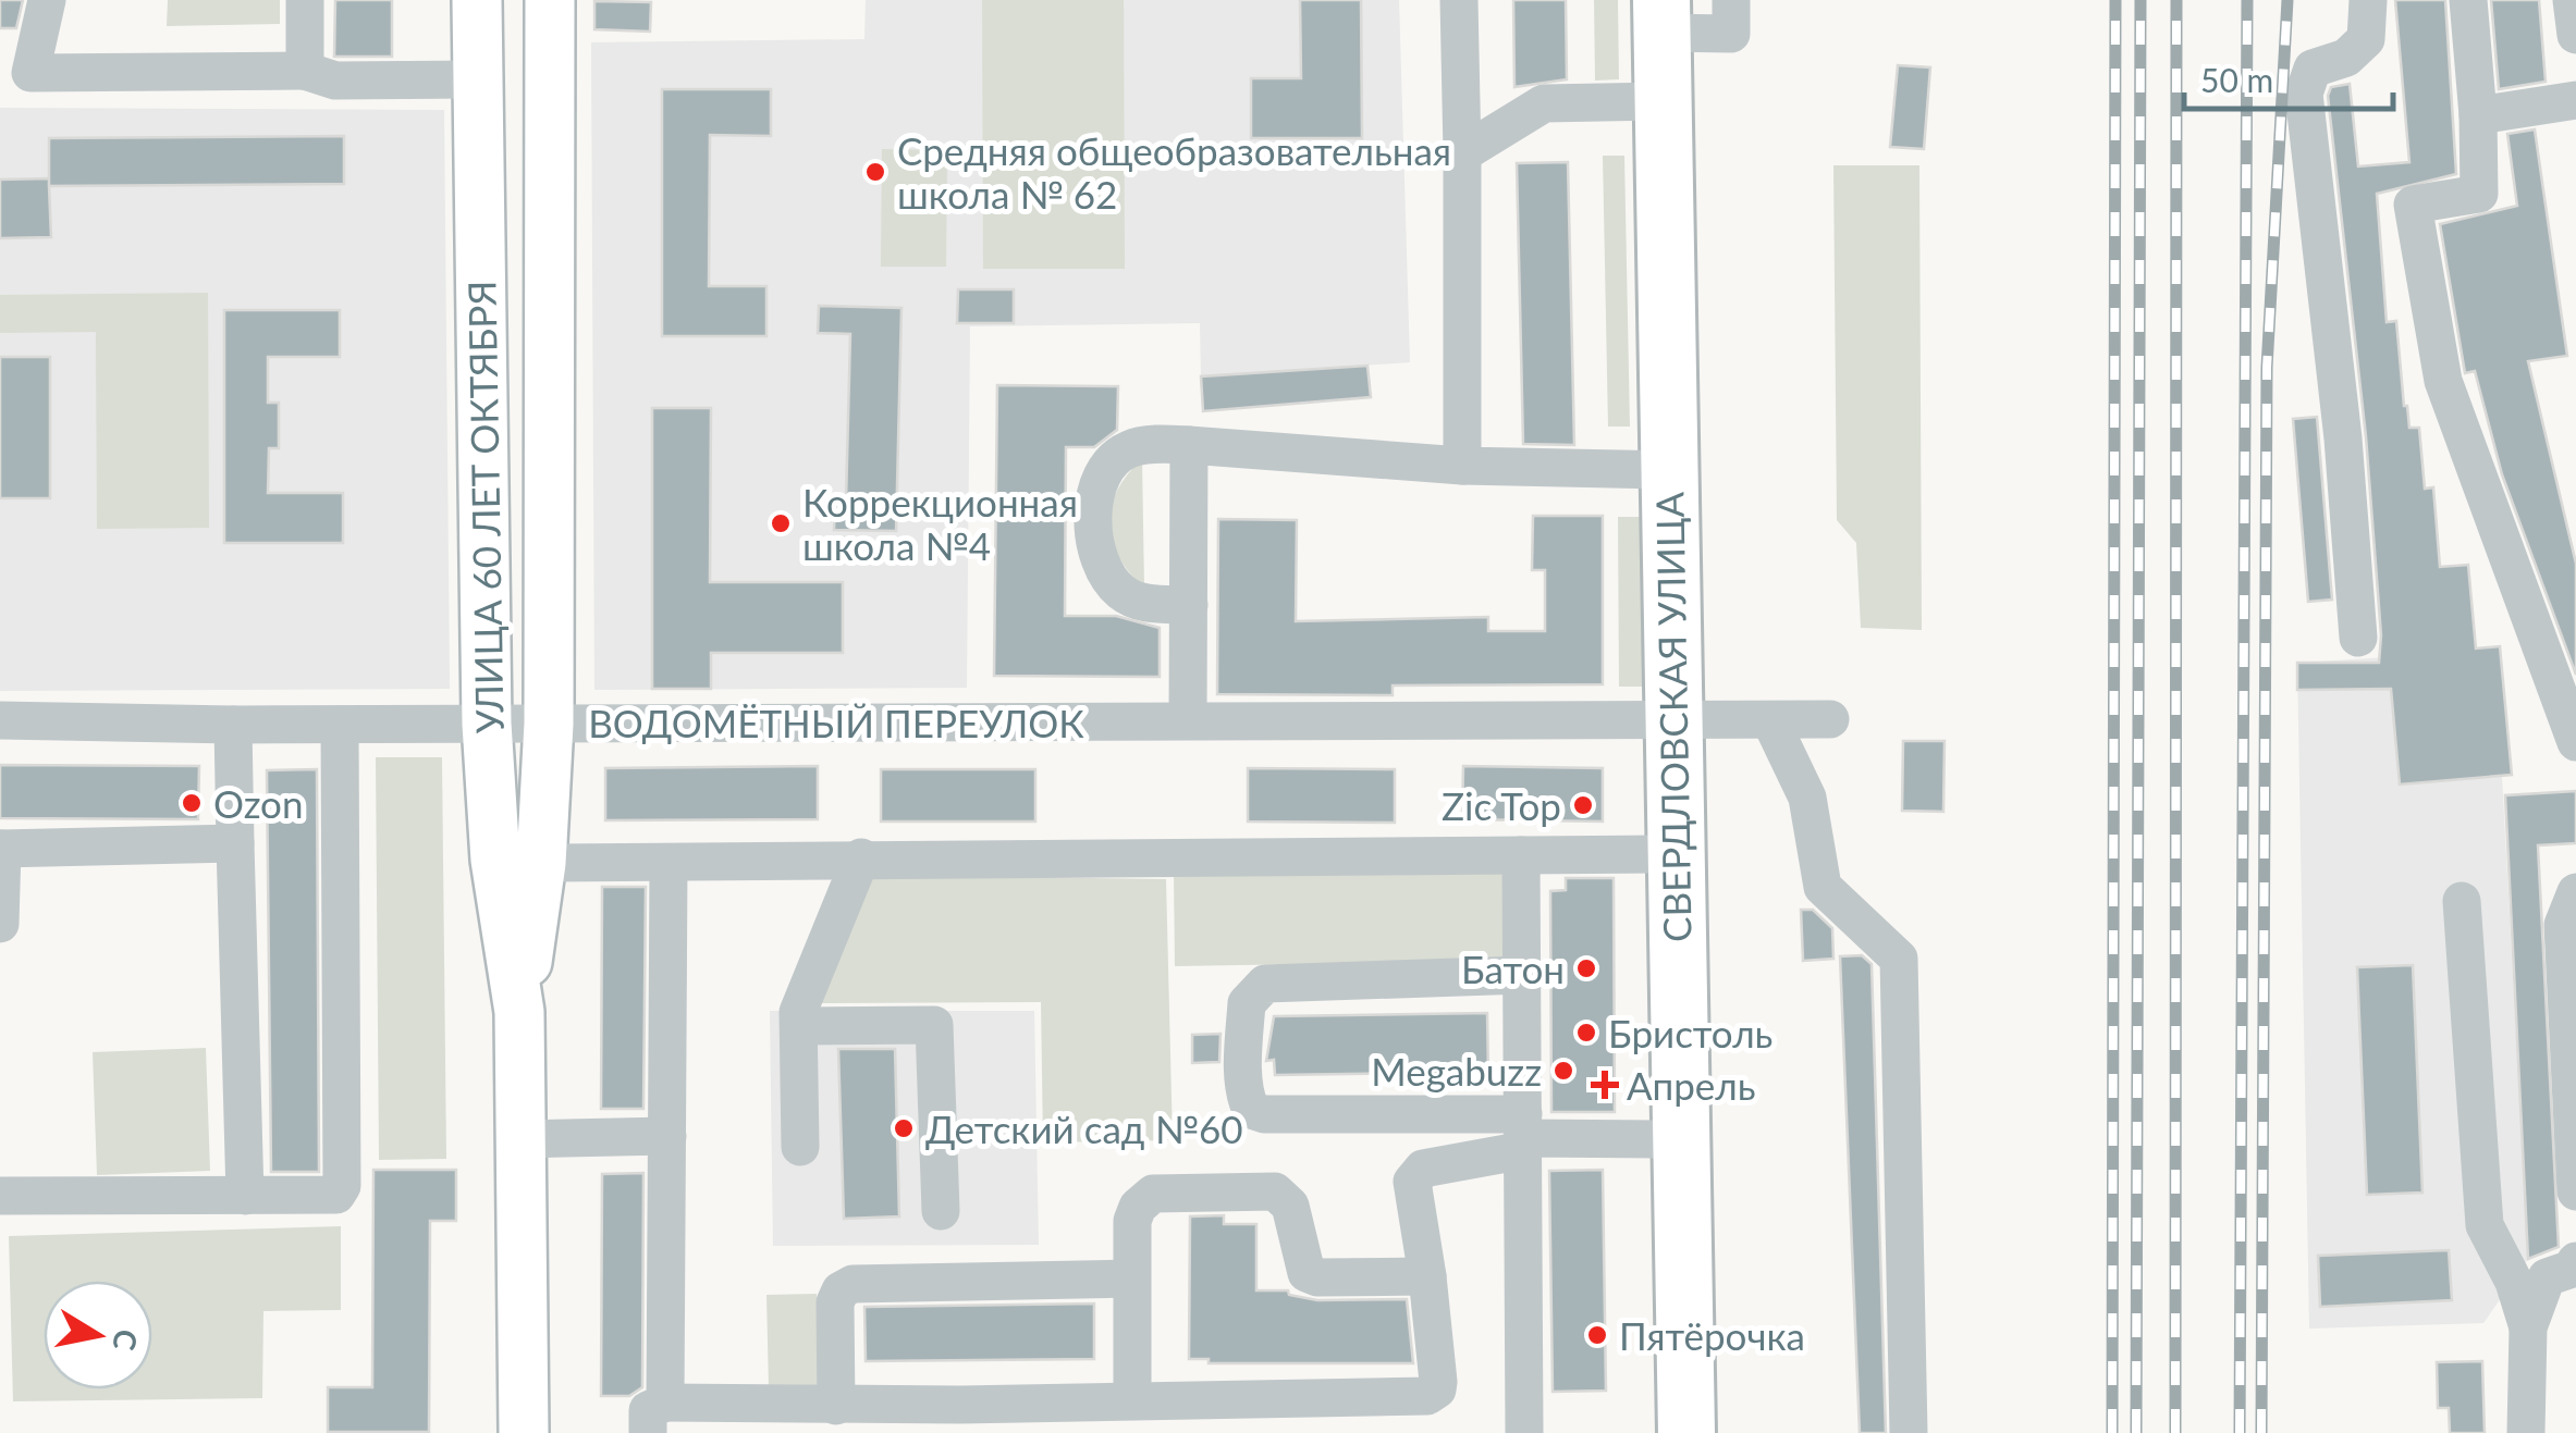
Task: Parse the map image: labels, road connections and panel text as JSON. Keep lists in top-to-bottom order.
{
  "streets": {
    "highway": ["СВЕРДЛОВСКАЯ УЛИЦА"],
    "main road": ["УЛИЦА 60 ЛЕТ ОКТЯБРЯ"],
    "street": ["ВОДОМЁТНЫЙ ПЕРЕУЛОК"]
  },
  "crossings": [
    ["УЛИЦА 60 ЛЕТ ОКТЯБРЯ", "ВОДОМЁТНЫЙ ПЕРЕУЛОК"],
    ["СВЕРДЛОВСКАЯ УЛИЦА", "ВОДОМЁТНЫЙ ПЕРЕУЛОК"]
  ],
  "places": {
    "other": [
      "Средняя общеобразовательная школа № 62",
      "Коррекционная школа №4",
      "Ozon",
      "Zic Top",
      "Батон",
      "Бристоль",
      "Megabuzz",
      "Детский сад №60",
      "Пятёрочка"
    ],
    "health": ["Апрель"]
  },
  "scale_bar": "50 m",
  "north": "right"
}
